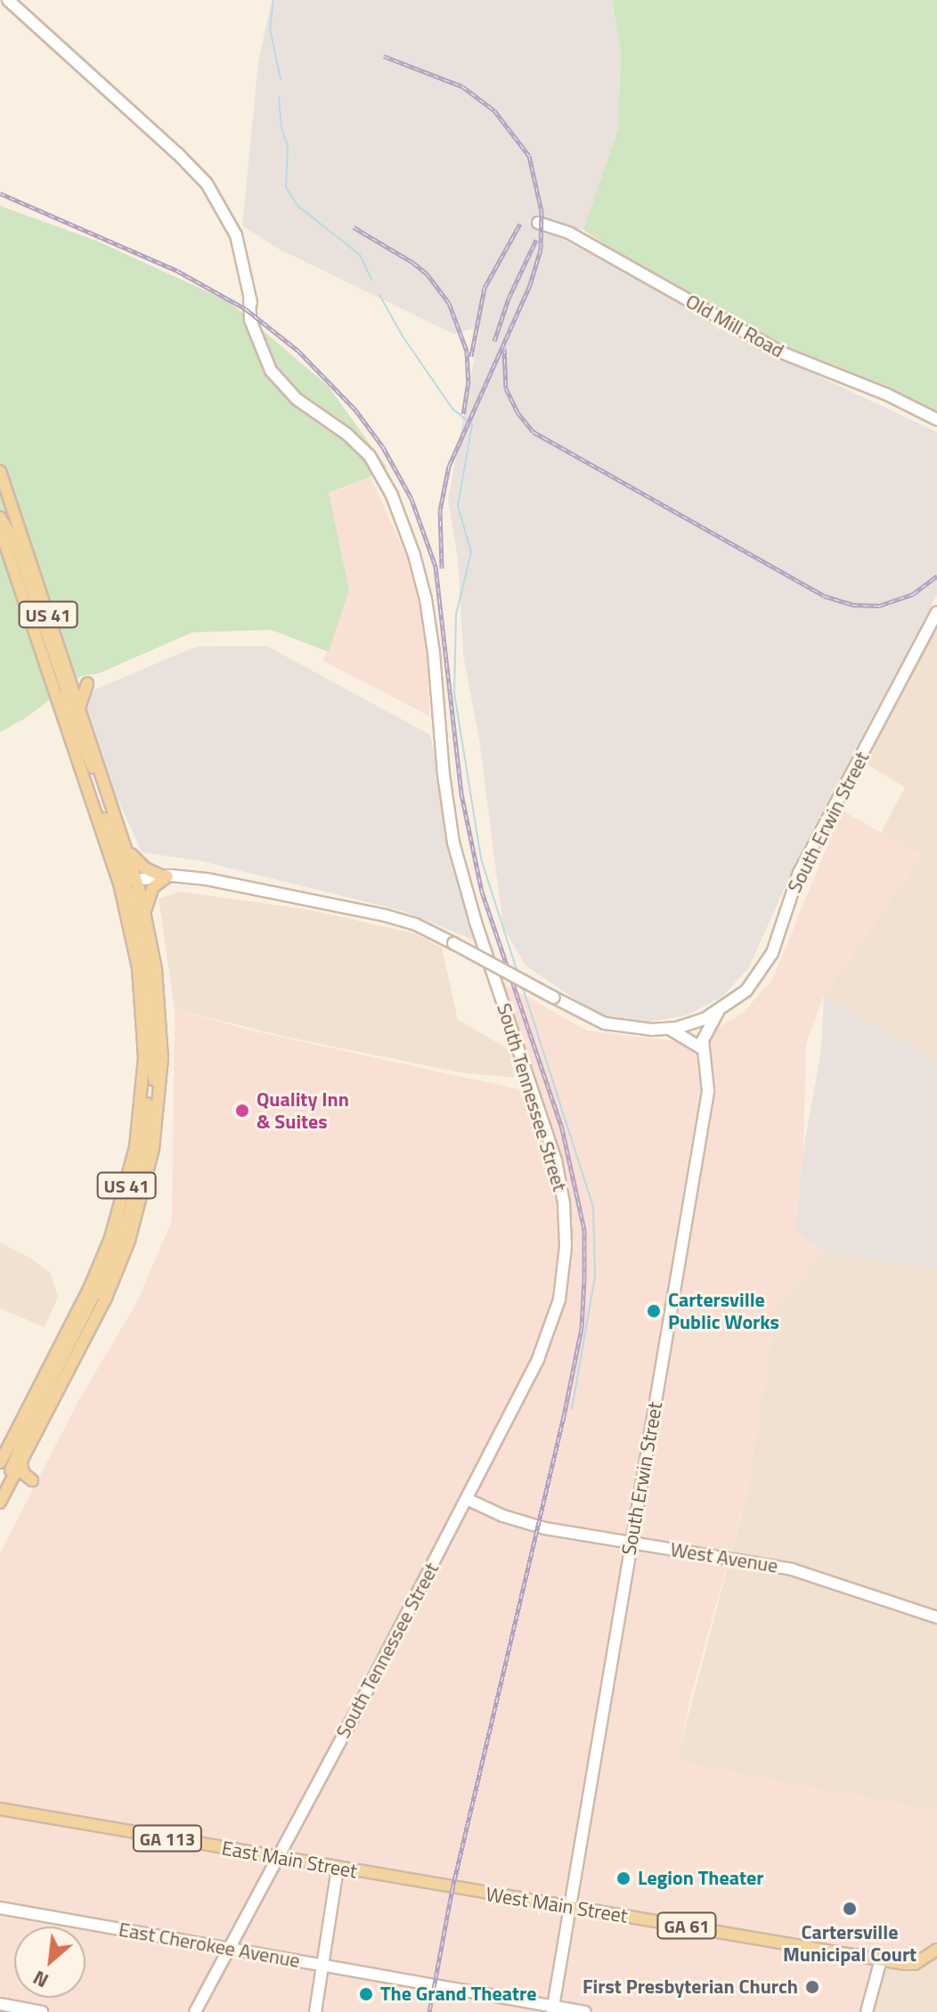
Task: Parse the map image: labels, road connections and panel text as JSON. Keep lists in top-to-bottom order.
{
  "streets": {
    "main road": [
      "US 41",
      "GA 113",
      "East Main Street",
      "West Main Street",
      "GA 61"
    ],
    "street": [
      "Old Mill Road",
      "South Erwin Street",
      "South Tennessee Street",
      "West Avenue",
      "East Cherokee Avenue"
    ]
  },
  "crossings": [
    ["South Erwin Street", "West Avenue"],
    ["South Erwin Street", "West Main Street"],
    ["South Erwin Street", "East Cherokee Avenue"],
    ["South Tennessee Street", "West Avenue"],
    ["South Tennessee Street", "East Main Street"],
    ["South Tennessee Street", "East Cherokee Avenue"],
    ["East Main Street", "West Main Street"]
  ],
  "places": [
    "Quality Inn & Suites",
    "Cartersville Public Works",
    "Legion Theater",
    "Cartersville Municipal Court",
    "First Presbyterian Church",
    "The Grand Theatre"
  ],
  "north": "bottom left"
}
